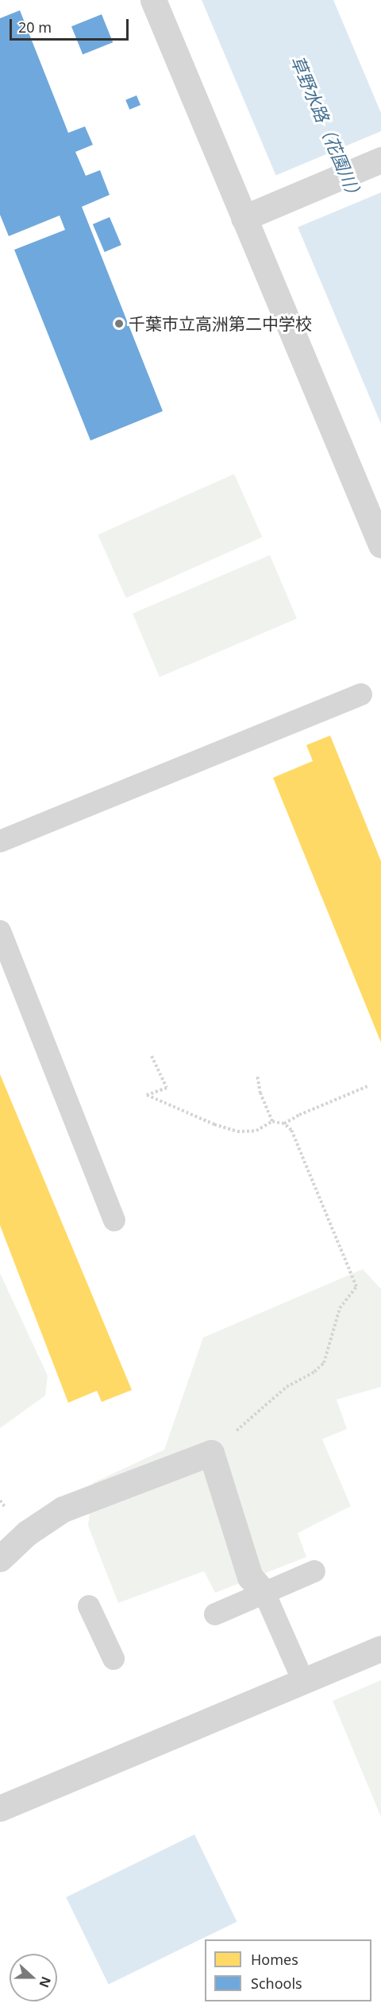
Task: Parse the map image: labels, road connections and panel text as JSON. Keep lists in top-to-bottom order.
{
  "water": ["草野水路（花園川）"],
  "places": ["千葉市立高洲第二中学校"],
  "legend": ["Homes", "Schools"],
  "scale_bar": "20 m",
  "north": "right"
}
